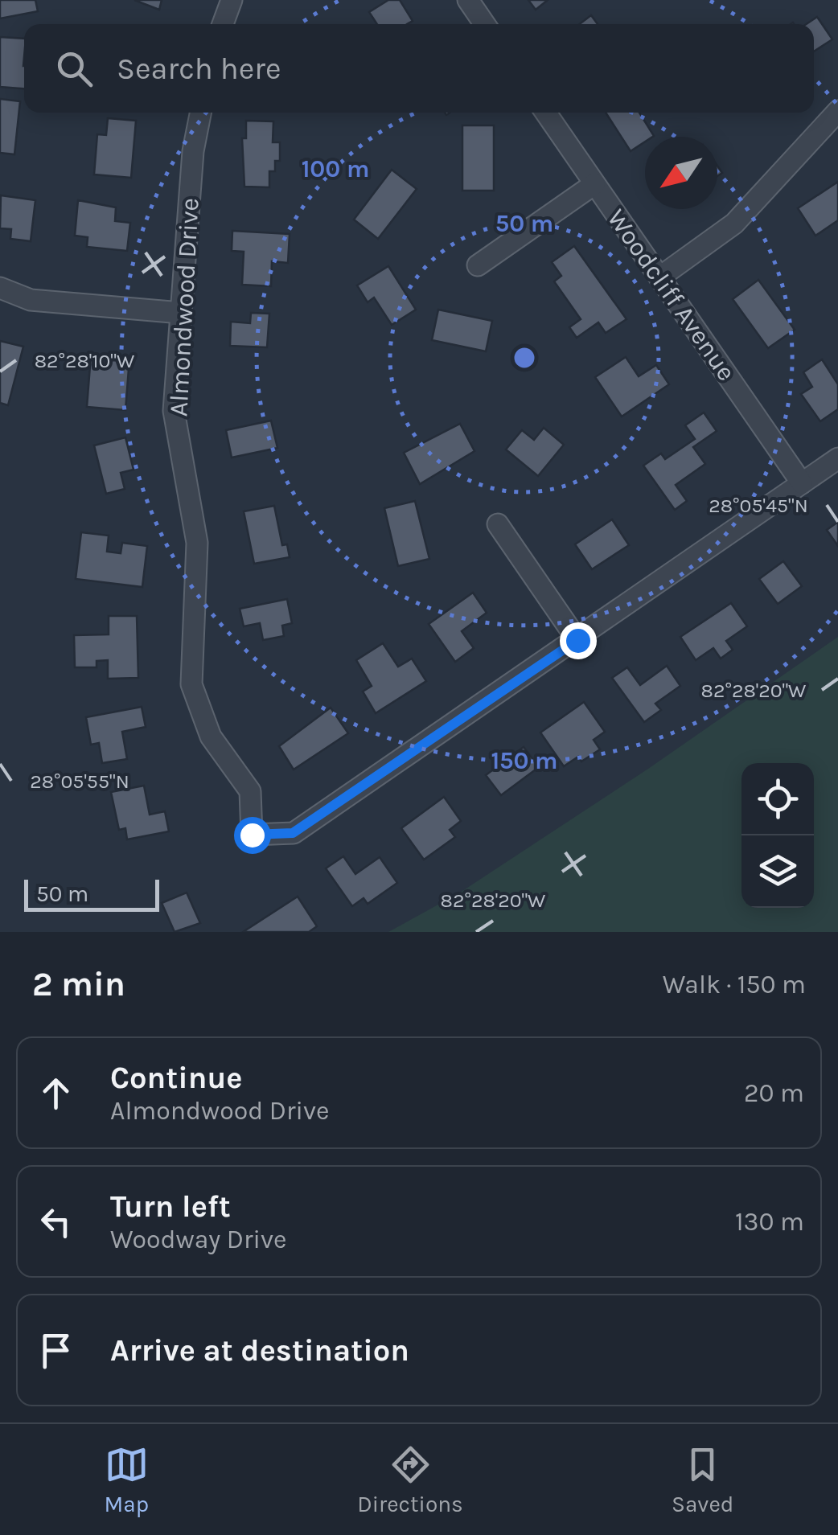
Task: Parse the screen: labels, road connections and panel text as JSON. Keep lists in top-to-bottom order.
{
  "streets": {
    "street": ["Woodcliff Avenue", "Almondwood Drive"]
  },
  "scale_bar": "50 m",
  "north": "bottom left",
  "page": {
    "search": "Search here",
    "scale": "50 m",
    "heading": ["2 min", "Walk · 150 m"],
    "list": [
      ["Continue", "Almondwood Drive", "20 m"],
      ["Turn left", "Woodway Drive", "130 m"],
      "Arrive at destination"
    ],
    "nav": ["Map", "Directions", "Saved"]
  },
  "coordinates": [
    "82°28'10\"W",
    "28°05'45\"N",
    "82°28'20\"W",
    "28°05'55\"N"
  ],
  "rings": ["100 m", "50 m", "150 m"]
}
